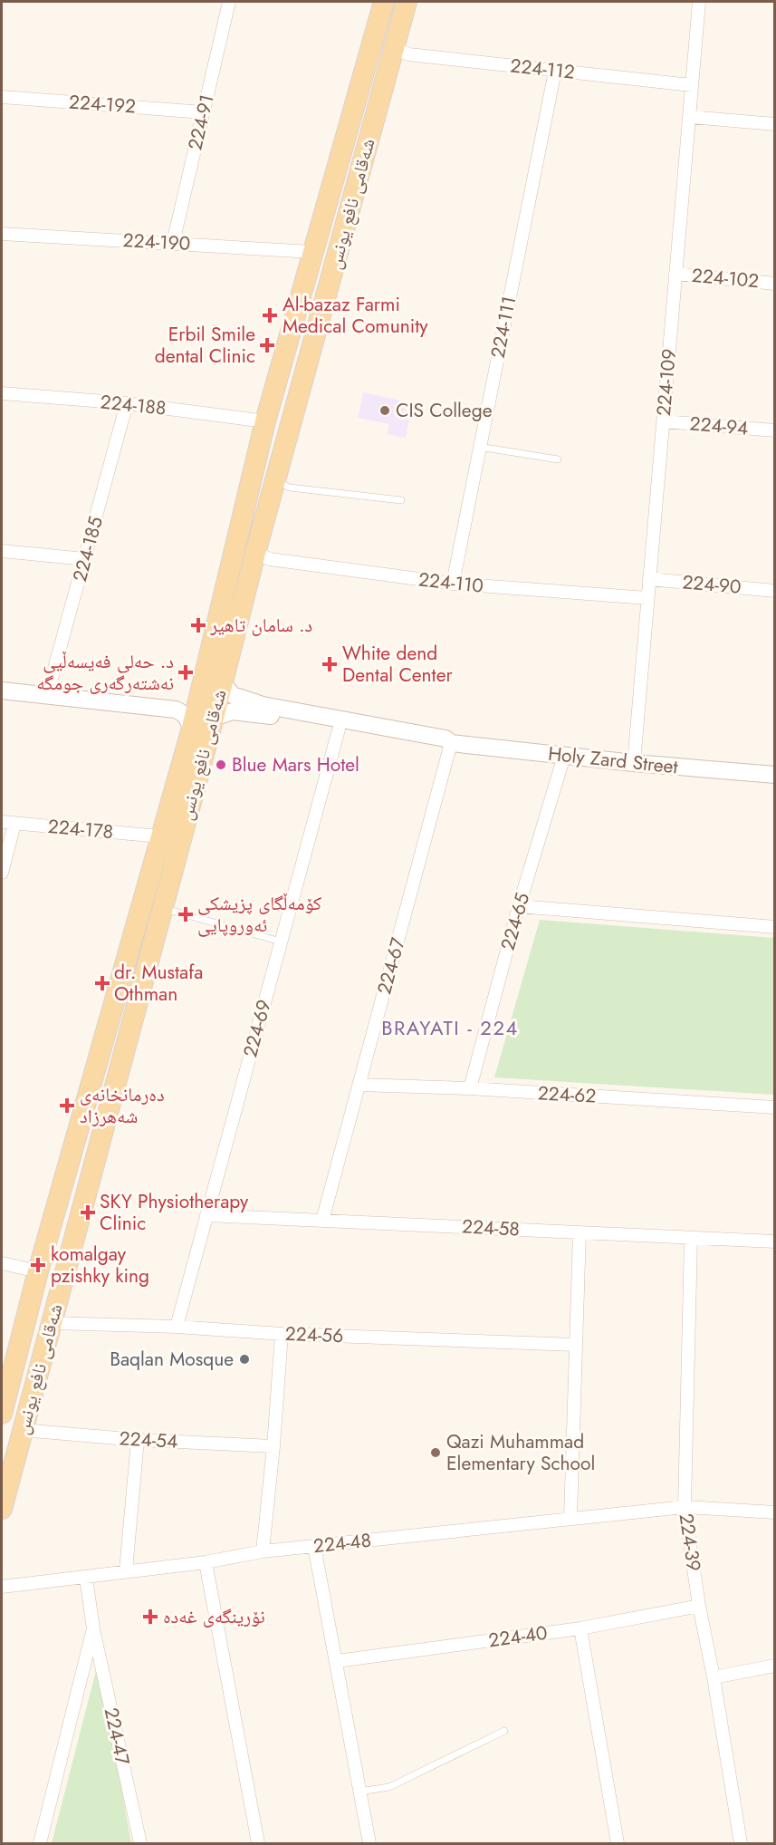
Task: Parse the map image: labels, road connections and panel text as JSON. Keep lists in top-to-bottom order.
{
  "streets": {
    "main road": ["شەقامی نافع یونس"],
    "street": [
      "224-112",
      "224-192",
      "224-91",
      "224-190",
      "224-102",
      "224-111",
      "224-109",
      "224-188",
      "224-94",
      "224-185",
      "224-110",
      "224-90",
      "Holy Zard Street",
      "224-178",
      "224-65",
      "224-67",
      "224-69",
      "224-62",
      "224-58",
      "224-56",
      "224-54",
      "224-39",
      "224-48",
      "224-40",
      "224-47"
    ]
  },
  "crossings": [
    ["224-112", "شەقامی نافع یونس"],
    ["224-112", "224-111"],
    ["224-112", "224-109"],
    ["224-192", "224-91"],
    ["224-91", "224-190"],
    ["شەقامی نافع یونس", "224-190"],
    ["شەقامی نافع یونس", "224-188"],
    ["شەقامی نافع یونس", "224-110"],
    ["شەقامی نافع یونس", "Holy Zard Street"],
    ["شەقامی نافع یونس", "224-178"],
    ["شەقامی نافع یونس", "224-56"],
    ["شەقامی نافع یونس", "224-54"],
    ["224-102", "224-109"],
    ["224-111", "224-110"],
    ["224-109", "224-94"],
    ["224-109", "224-110"],
    ["224-109", "224-90"],
    ["224-109", "Holy Zard Street"],
    ["224-188", "224-185"],
    ["Holy Zard Street", "224-65"],
    ["Holy Zard Street", "224-67"],
    ["Holy Zard Street", "224-69"],
    ["224-65", "224-62"],
    ["224-67", "224-62"],
    ["224-67", "224-58"],
    ["224-69", "224-58"],
    ["224-69", "224-56"],
    ["224-58", "224-39"],
    ["224-39", "224-48"],
    ["224-39", "224-40"],
    ["224-48", "224-47"]
  ],
  "districts": ["BRAYATI - 224"],
  "places": {
    "health": [
      "Al-bazaz Farmi Medical Comunity",
      "Erbil Smile dental Clinic",
      "د. سامان تاهیر",
      "White dend Dental Center",
      "د. حەلی فەیسەڵیی نەشتەرگەری جومگە",
      "کۆمەڵگای پزیشکی ئەوروپایی",
      "dr. Mustafa Othman",
      "دەرمانخانەی شەهرزاد",
      "SKY Physiotherapy Clinic",
      "komalgay pzishky king",
      "نۆرینگەی غەدە"
    ],
    "other": [
      "CIS College",
      "Blue Mars Hotel",
      "Baqlan Mosque",
      "Qazi Muhammad Elementary School"
    ]
  }
}
